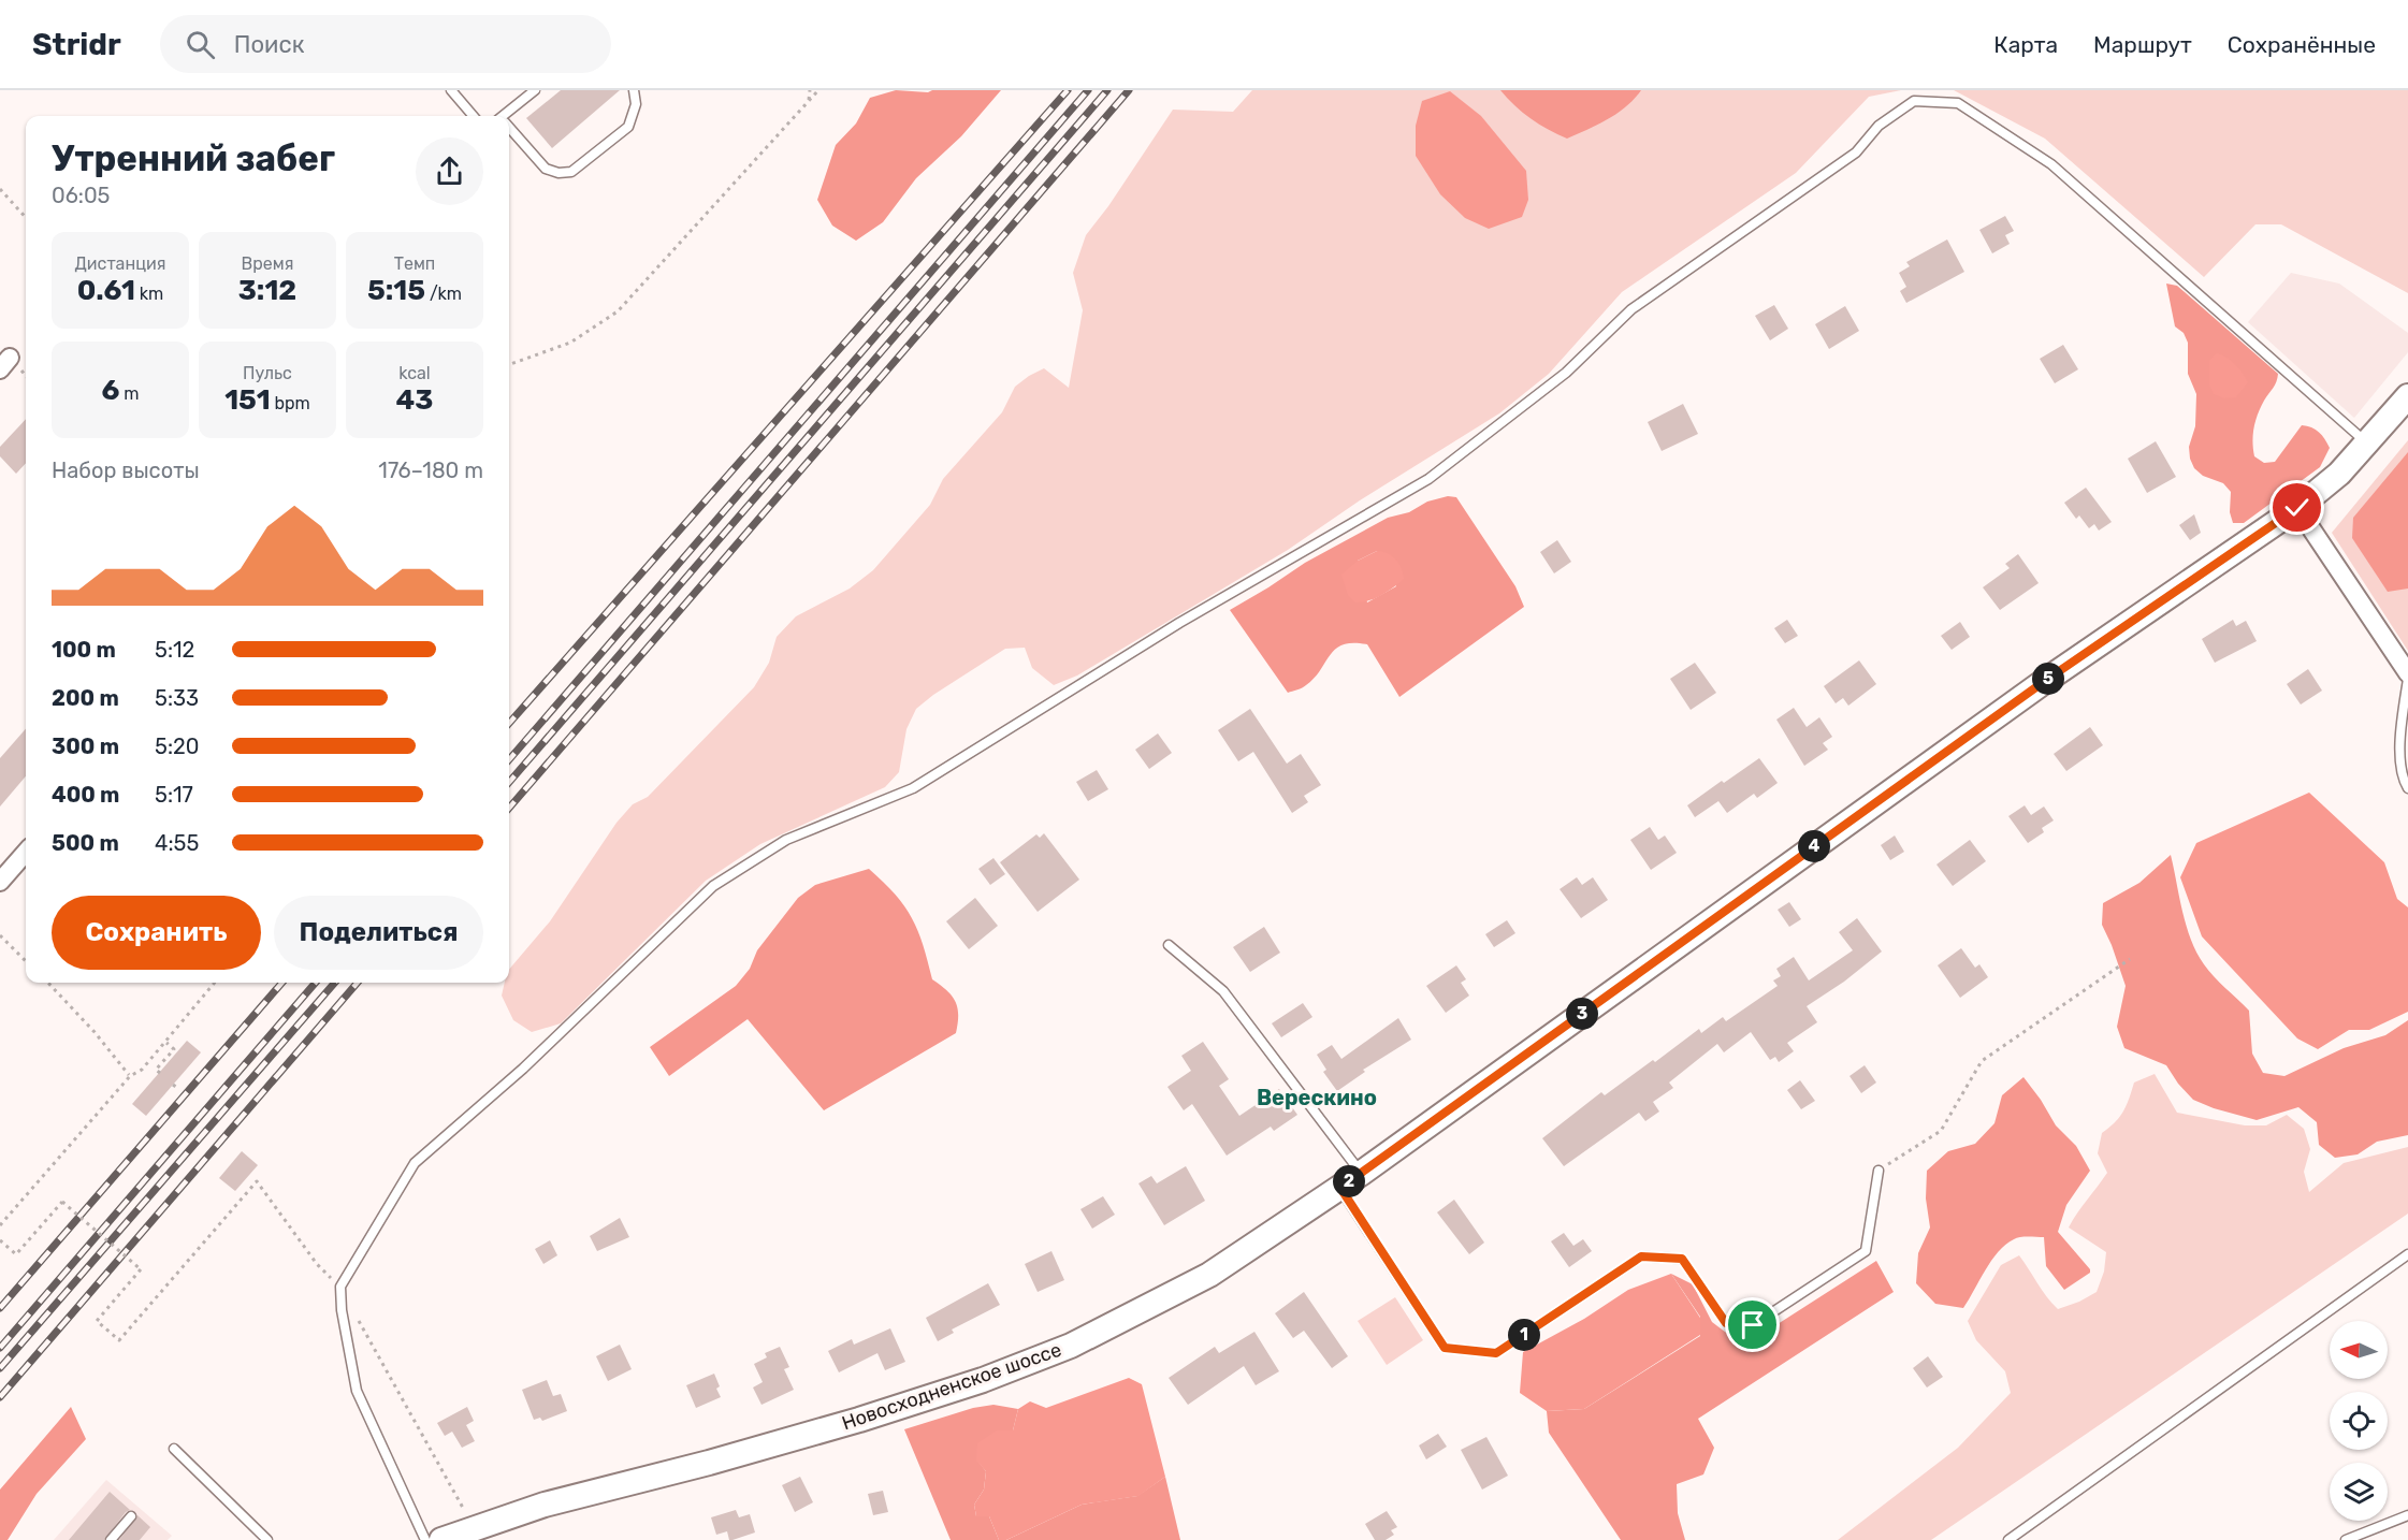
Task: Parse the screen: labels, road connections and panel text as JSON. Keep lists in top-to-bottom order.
{
  "streets": {
    "main road": ["Новосходненское шоссе"]
  },
  "districts": ["Верескино"],
  "north": "left",
  "page": {
    "header": "Stridr",
    "search": "Поиск",
    "nav": ["Карта", "Маршрут", "Сохранённые"],
    "heading": ["Утренний забег", "06:05"],
    "stats": [
      ["Дистанция", "0.61 km"],
      ["Время", "3:12"],
      ["Темп", "5:15 /km"],
      ["6 m"],
      ["Пульс", "151 bpm"],
      ["kcal", "43"]
    ],
    "chart": ["Набор высоты", "176–180 m"],
    "list": [
      {
        "name": "100 m",
        "note": "5:12"
      },
      {
        "name": "200 m",
        "note": "5:33"
      },
      {
        "name": "300 m",
        "note": "5:20"
      },
      {
        "name": "400 m",
        "note": "5:17"
      },
      {
        "name": "500 m",
        "note": "4:55"
      }
    ],
    "pins": [
      "5",
      "4",
      "3",
      "2",
      "1"
    ],
    "buttons": ["Сохранить", "Поделиться"]
  }
}
